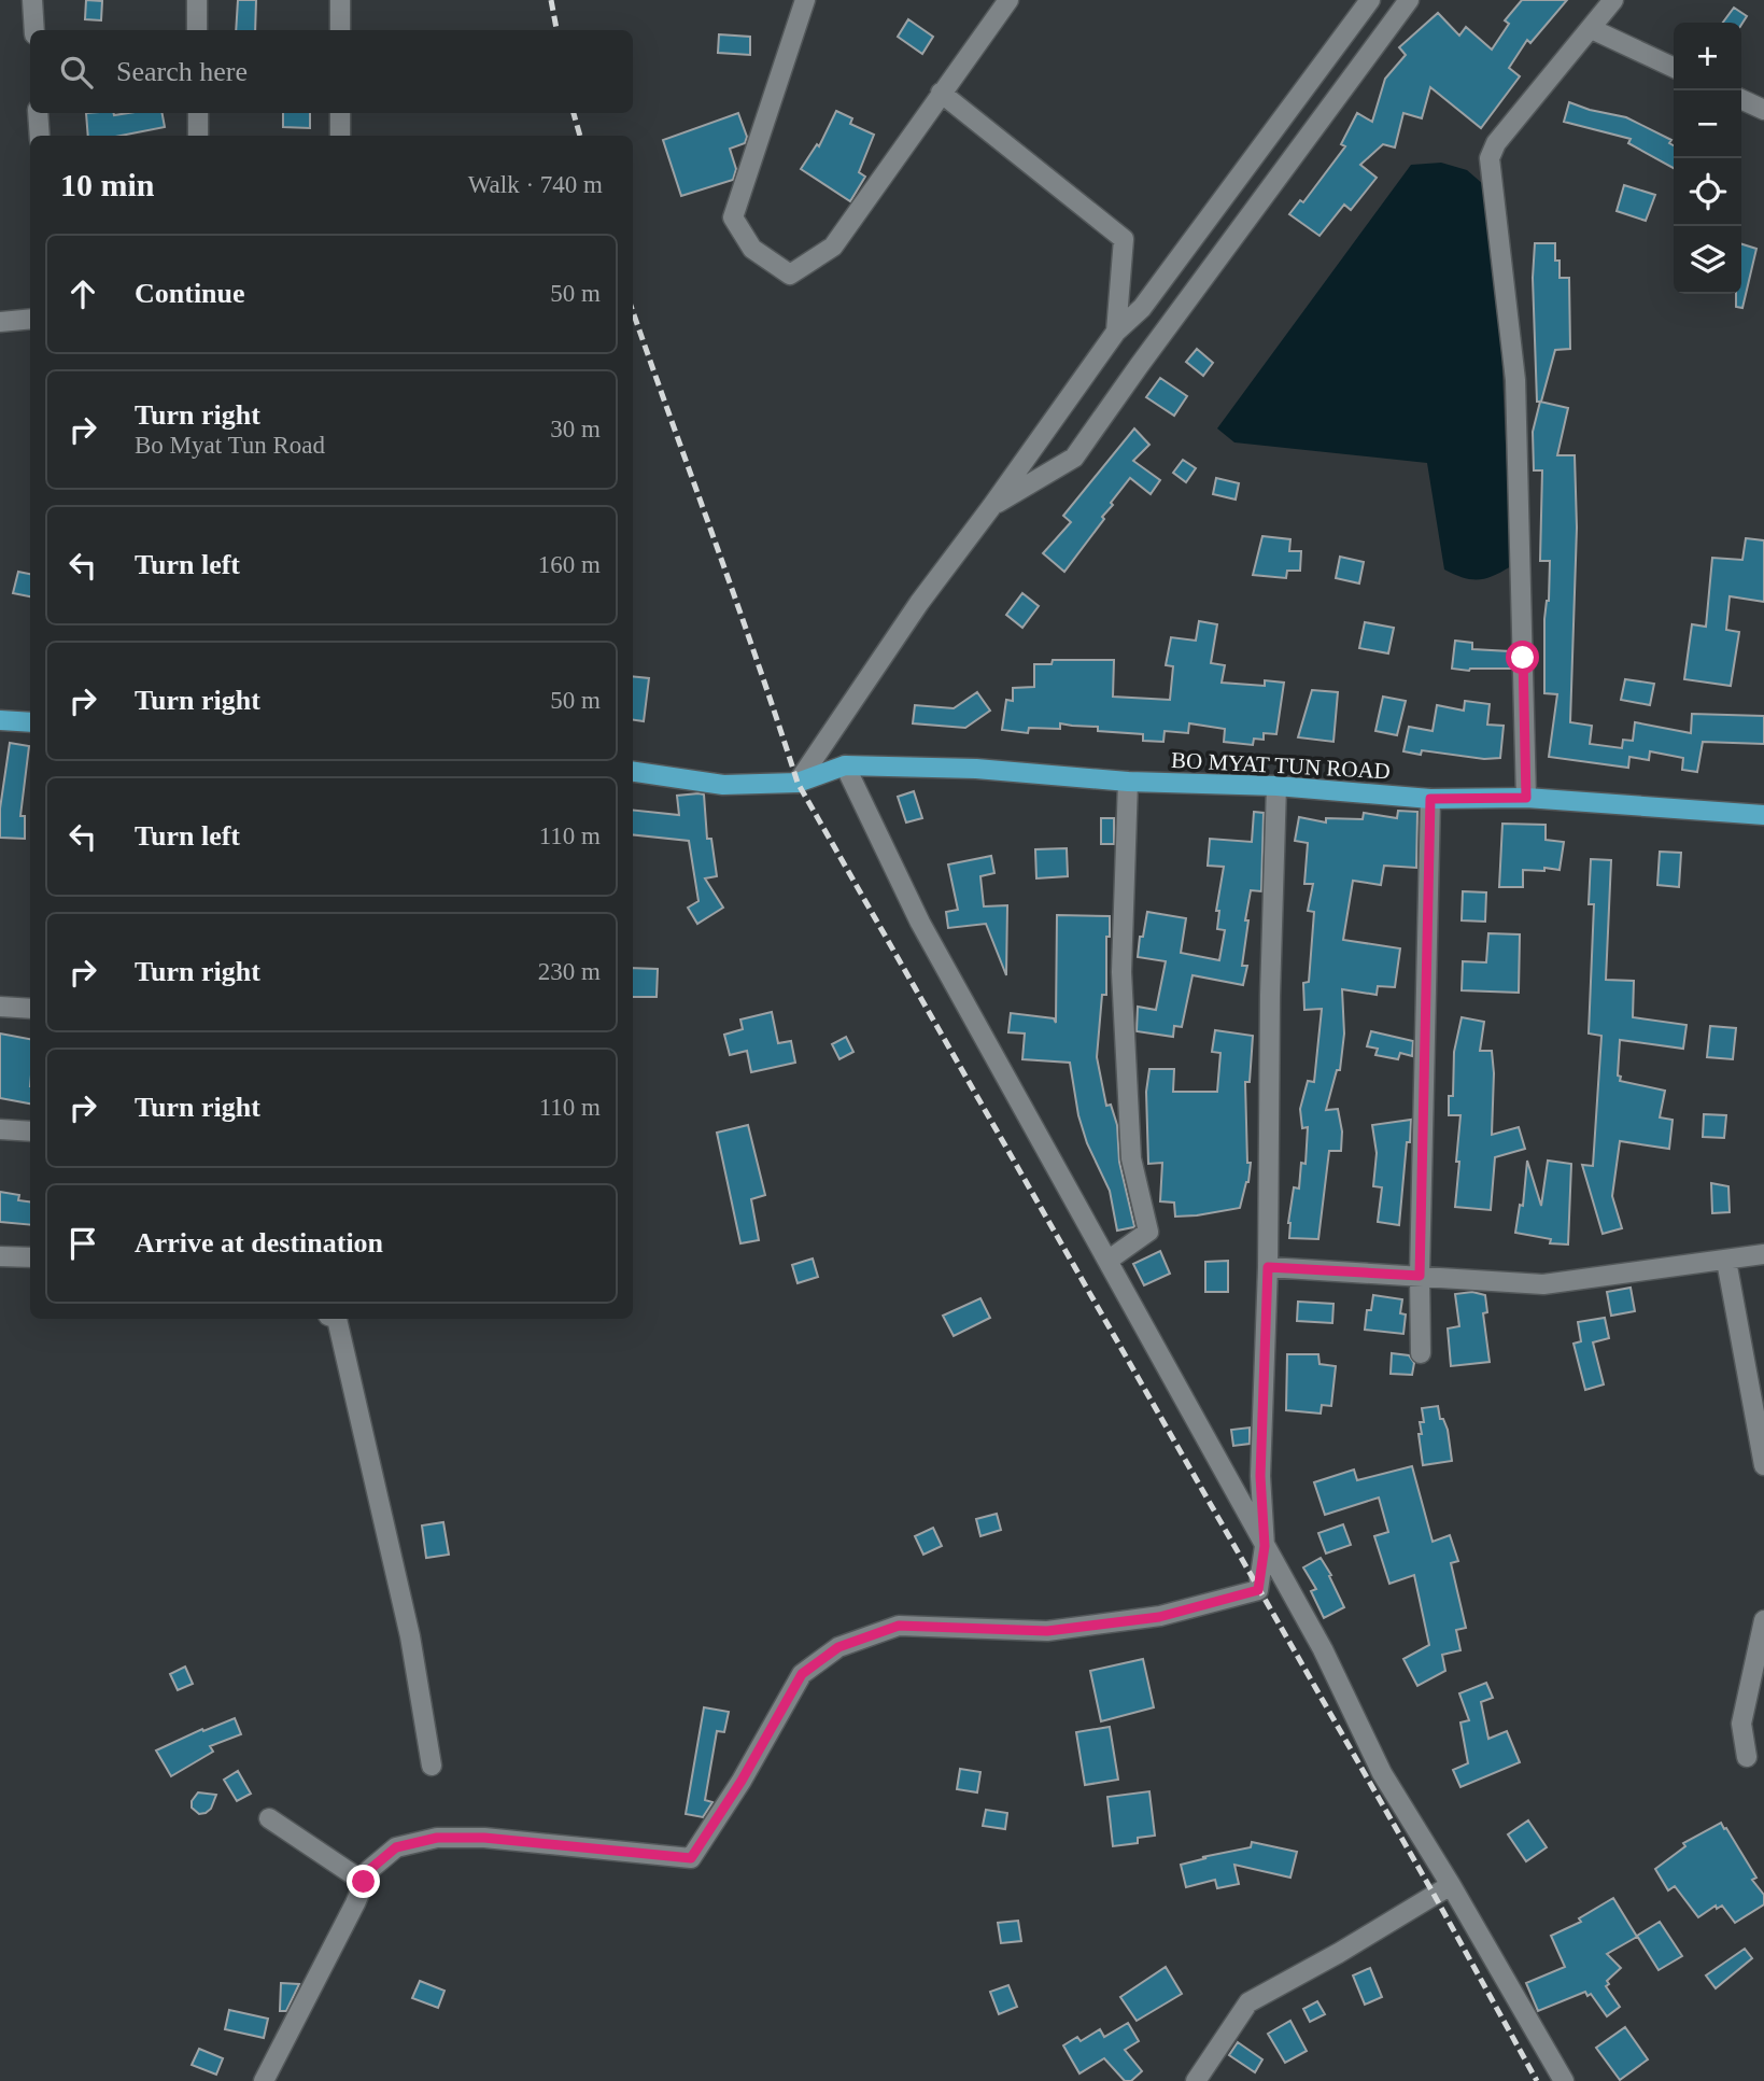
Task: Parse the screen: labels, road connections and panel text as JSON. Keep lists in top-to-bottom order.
{
  "streets": {
    "main road": ["BO MYAT TUN ROAD"]
  },
  "page": {
    "map_buttons": ["+", "−"],
    "search": "Search here",
    "heading": ["10 min", "Walk · 740 m"],
    "list": [
      ["Continue", "50 m"],
      ["Turn right", "Bo Myat Tun Road", "30 m"],
      ["Turn left", "160 m"],
      ["Turn right", "50 m"],
      ["Turn left", "110 m"],
      ["Turn right", "230 m"],
      ["Turn right", "110 m"],
      "Arrive at destination"
    ]
  }
}
